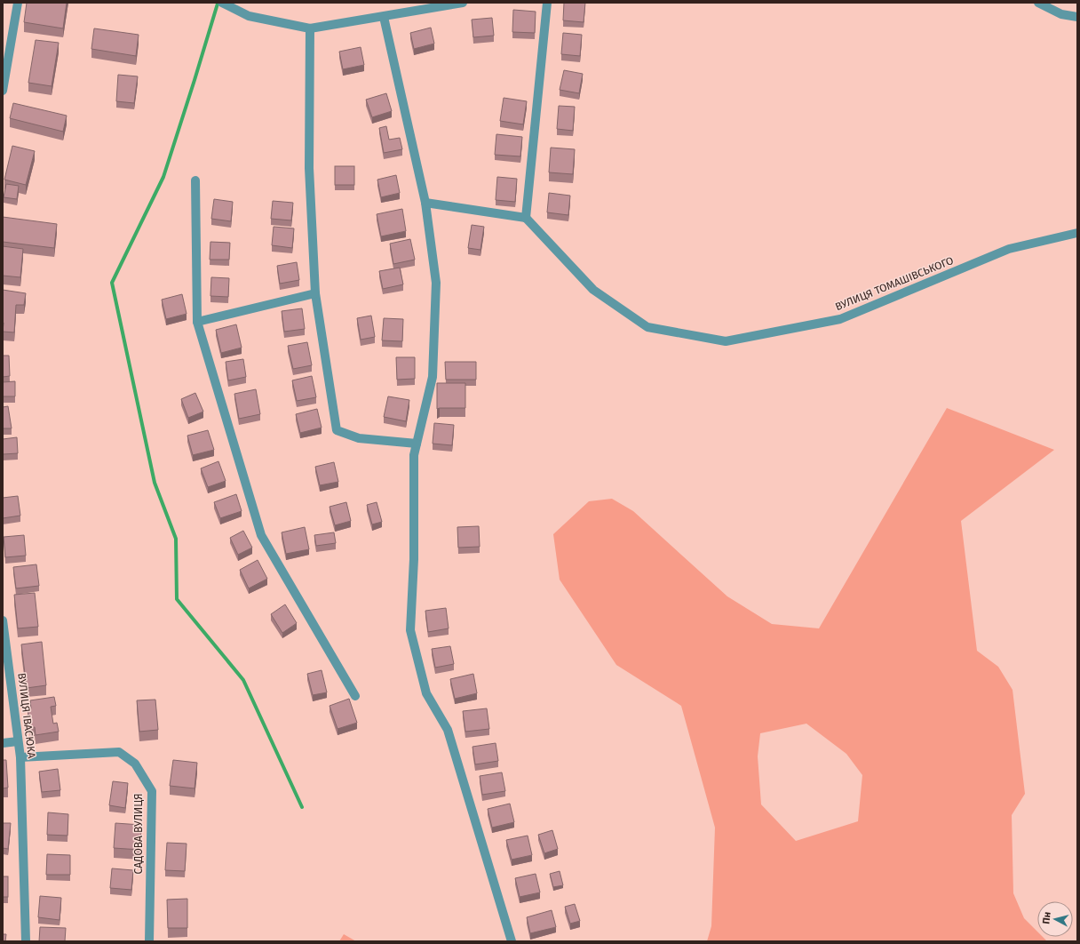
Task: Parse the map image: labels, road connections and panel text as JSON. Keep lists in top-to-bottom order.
{
  "streets": {
    "street": ["ВУЛИЦЯ ТОМАШІВСЬКОГО", "ВУЛИЦЯ ІВАСЮКА", "САДОВА ВУЛИЦЯ"]
  },
  "crossings": [
    ["ВУЛИЦЯ ІВАСЮКА", "САДОВА ВУЛИЦЯ"]
  ],
  "north": "left"
}
